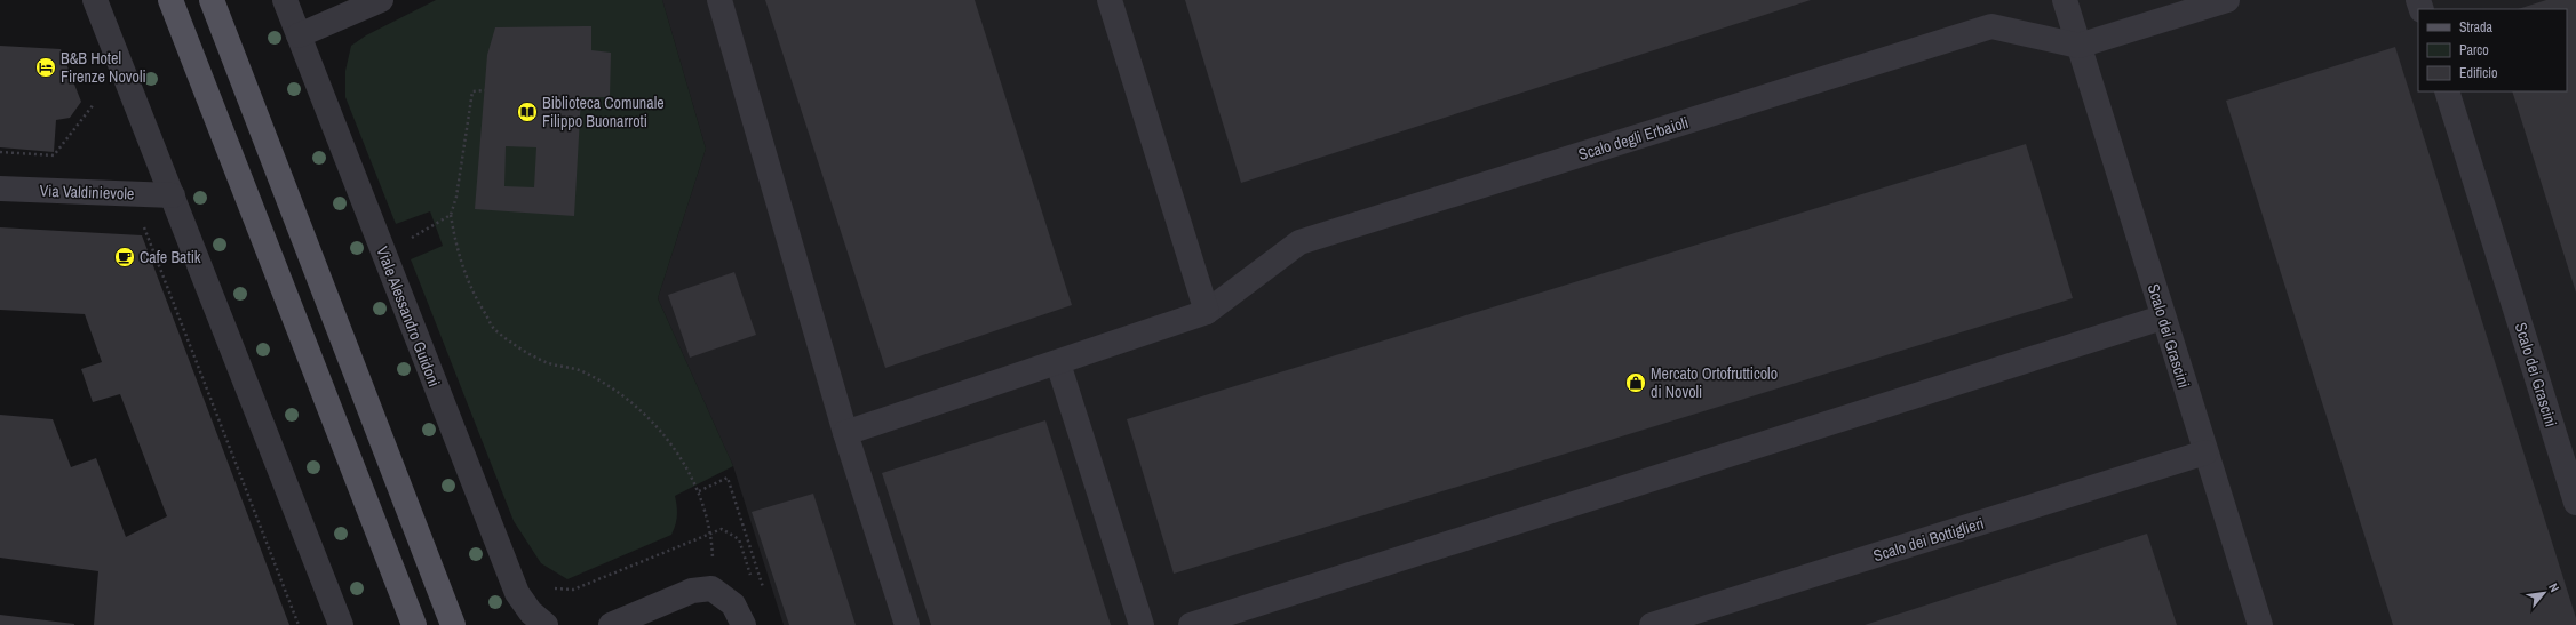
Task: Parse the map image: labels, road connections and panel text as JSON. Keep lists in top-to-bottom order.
{
  "streets": {
    "street": [
      "Scalo degli Erbaioli",
      "Via Valdinievole",
      "Viale Alessandro Guidoni",
      "Scalo dei Grascini",
      "Scalo dei Bottiglieri"
    ]
  },
  "crossings": [
    ["Scalo degli Erbaioli", "Scalo dei Grascini"],
    ["Scalo dei Grascini", "Scalo dei Bottiglieri"]
  ],
  "places": {
    "hotel": ["B&B Hotel Firenze Novoli"],
    "library": ["Biblioteca Comunale Filippo Buonarroti"],
    "cafe": ["Cafe Batik"],
    "shop": ["Mercato Ortofrutticolo di Novoli"]
  },
  "legend": ["Strada", "Parco", "Edificio"],
  "north": "top right"
}
